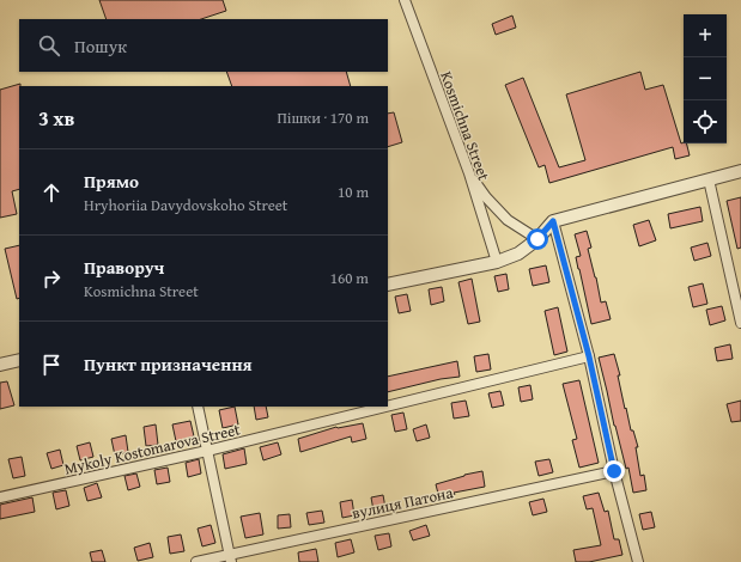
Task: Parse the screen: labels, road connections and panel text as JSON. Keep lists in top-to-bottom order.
{
  "streets": {
    "street": ["Kosmichna Street", "Mykoly Kostomarova Street", "вулиця Патона"]
  },
  "page": {
    "map_buttons": ["+", "−"],
    "search": "Пошук",
    "heading": ["3 хв", "Пішки · 170 m"],
    "list": [
      ["Прямо", "Hryhoriia Davydovskoho Street", "10 m"],
      ["Праворуч", "Kosmichna Street", "160 m"],
      "Пункт призначення"
    ]
  }
}
